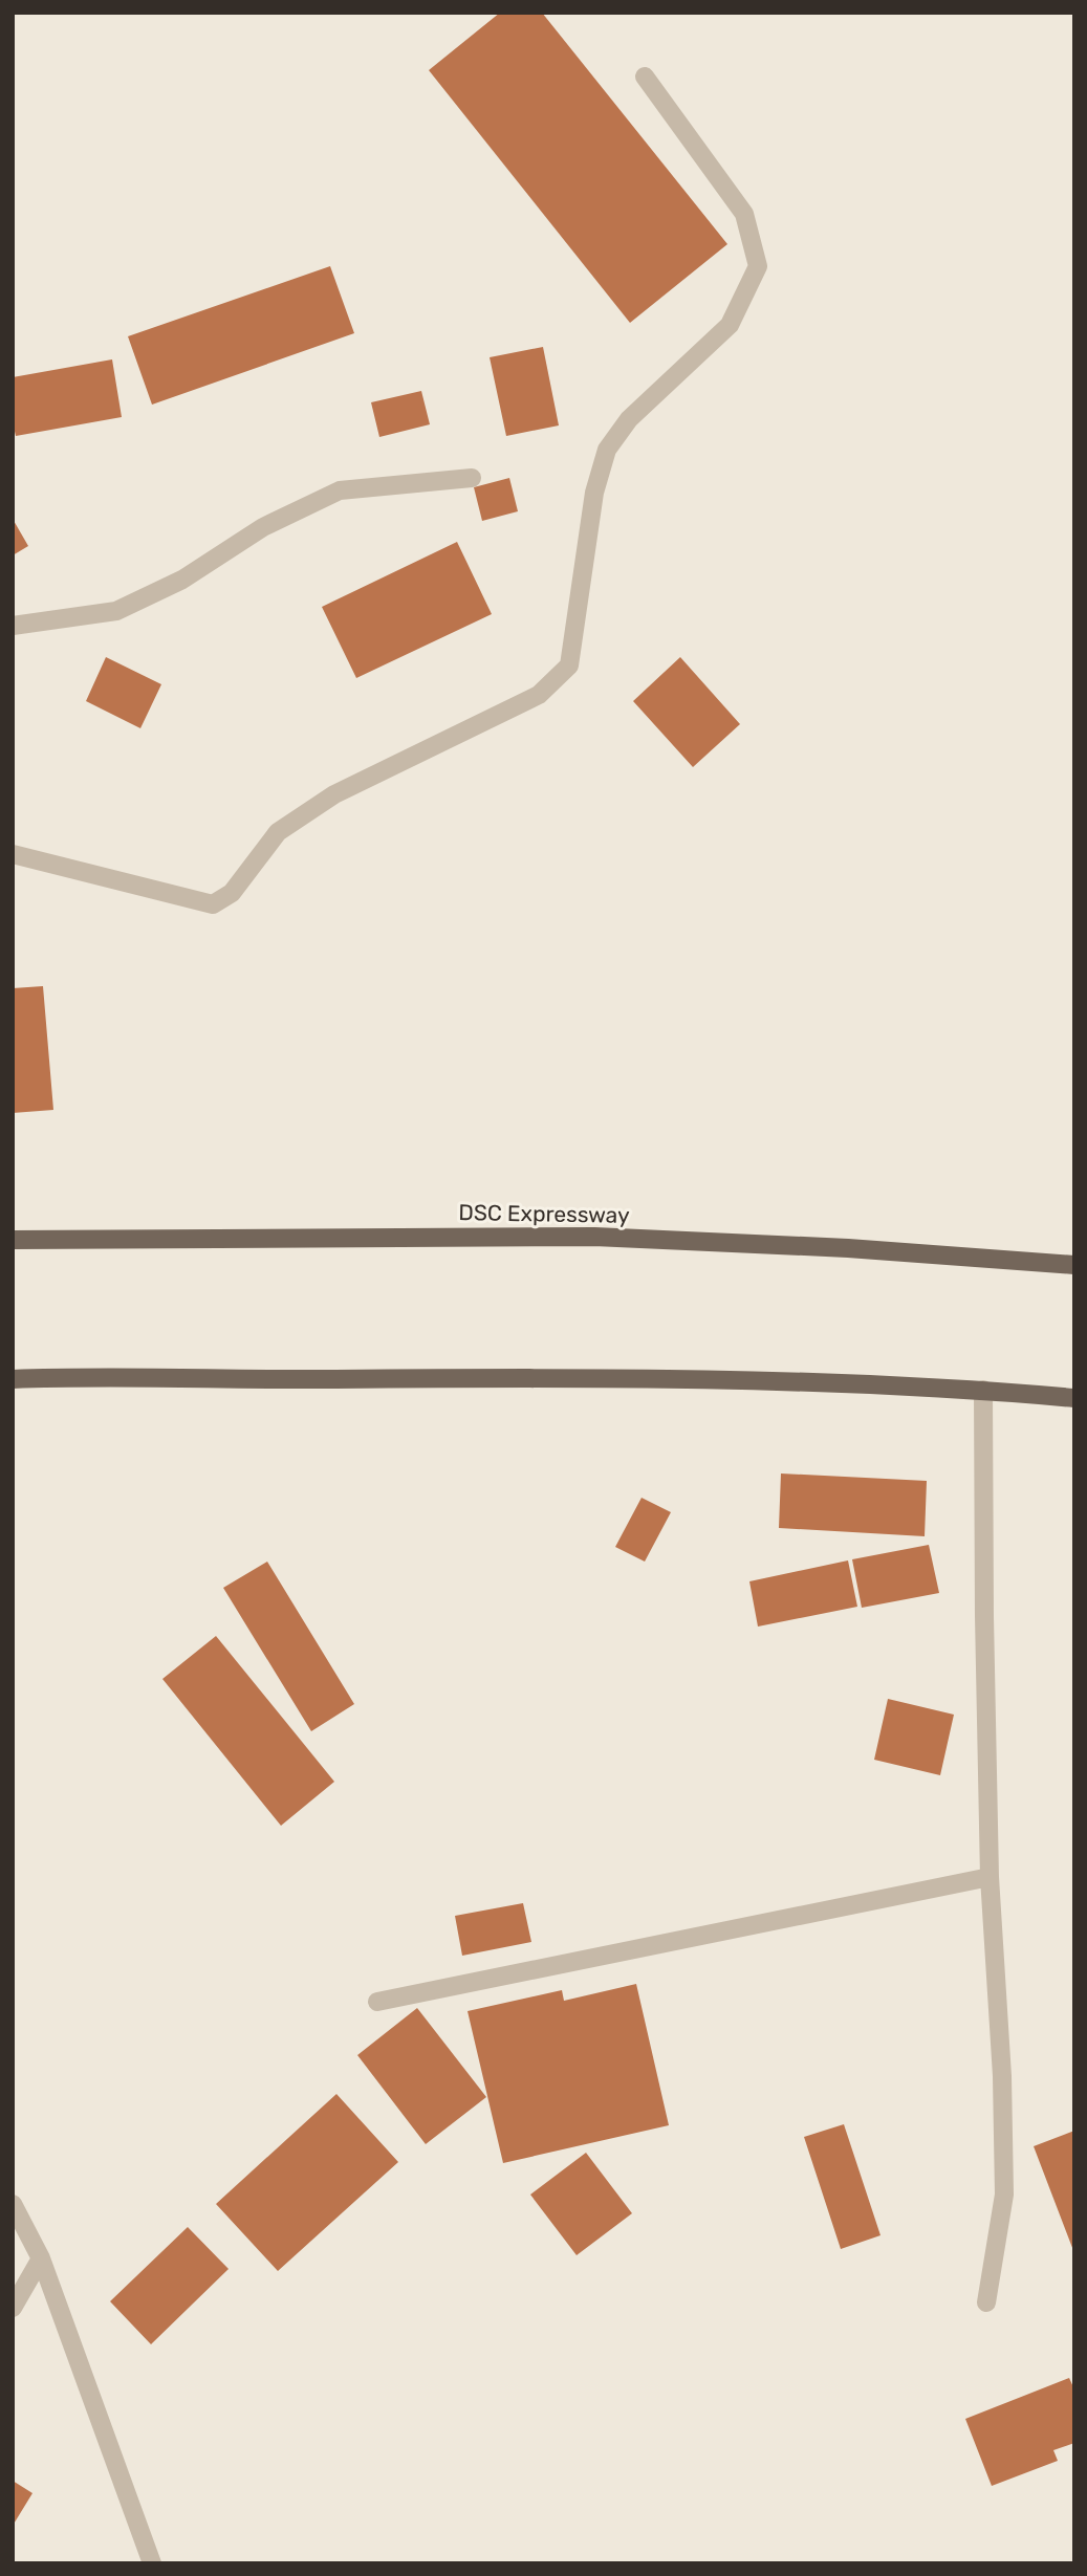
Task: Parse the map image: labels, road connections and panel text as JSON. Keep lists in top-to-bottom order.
{
  "streets": {
    "main road": ["DSC Expressway"]
  }
}
